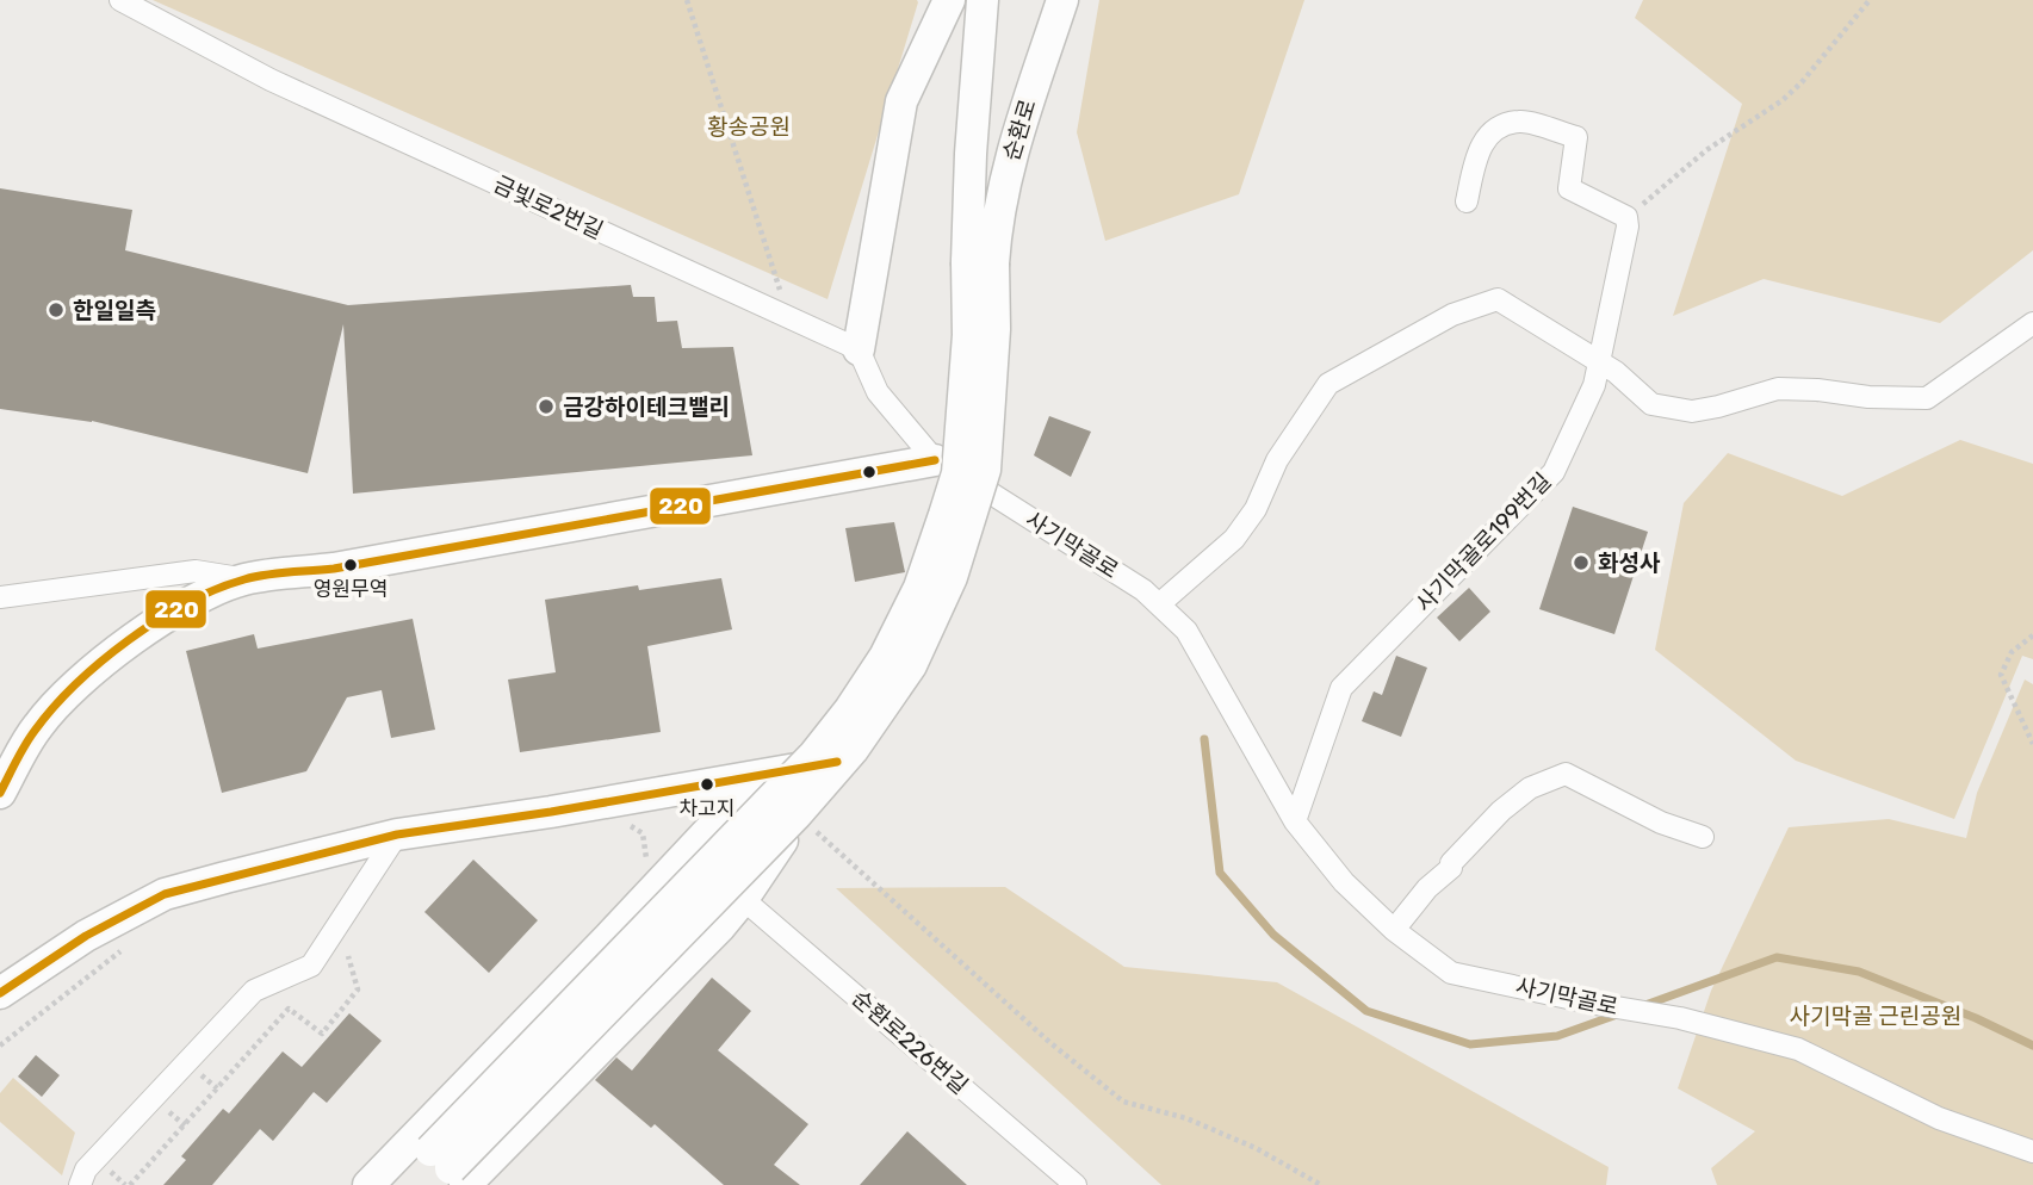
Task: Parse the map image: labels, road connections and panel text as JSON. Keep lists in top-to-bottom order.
{
  "streets": {
    "main road": ["순환로"],
    "street": [
      "금빛로2번길",
      "사기막골로199번길",
      "사기막골로",
      "순환로226번길"
    ]
  },
  "crossings": [
    ["사기막골로199번길", "사기막골로"]
  ],
  "parks": ["황송공원", "사기막골 근린공원"],
  "places": [
    "한일일측",
    "금강하이테크밸리",
    "화성사",
    "영원무역",
    "차고지"
  ],
  "lines": ["transit line 220"]
}
